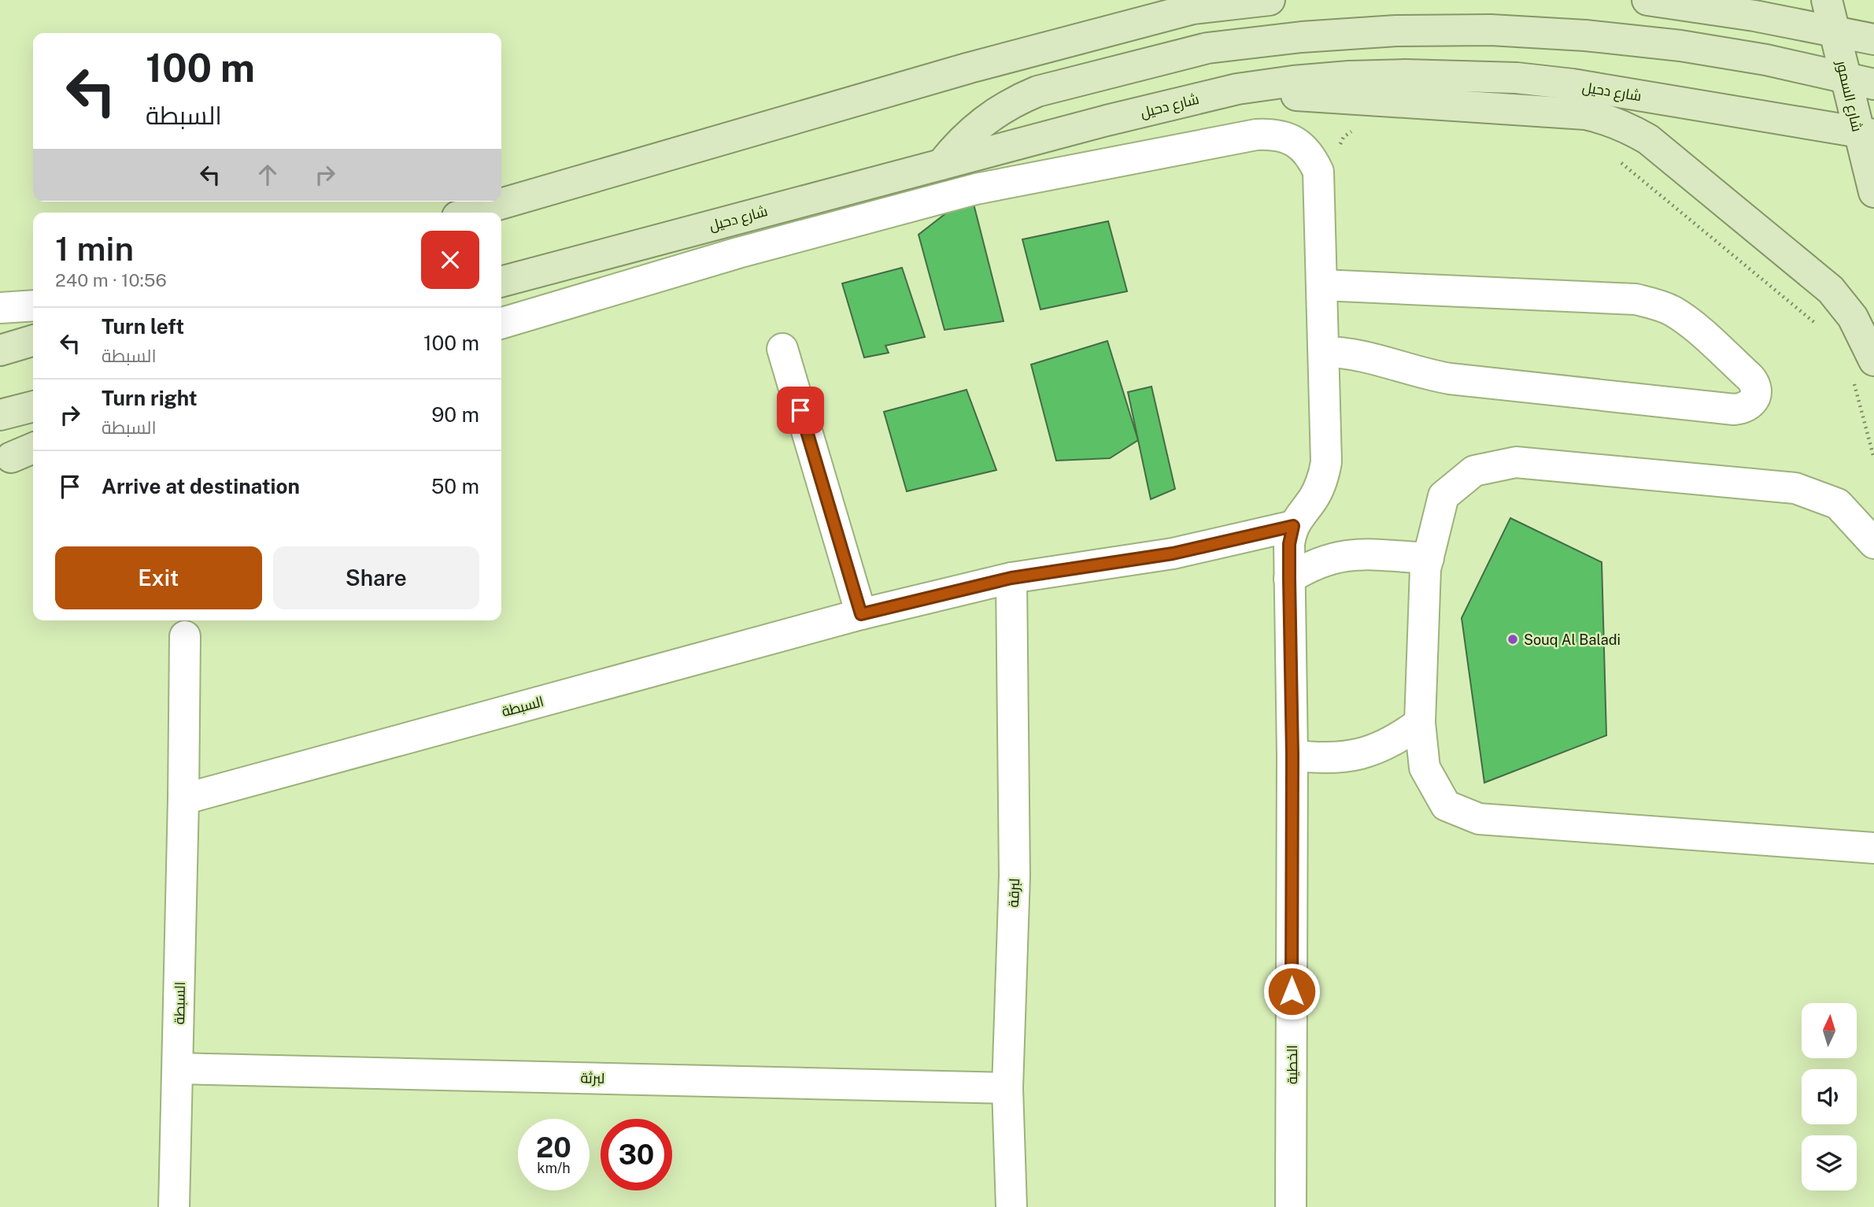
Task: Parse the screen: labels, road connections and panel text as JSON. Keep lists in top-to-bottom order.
{
  "streets": {
    "main road": ["شارع دحيل", "شارع السمور"],
    "street": [
      "السبطة",
      "لبرقة",
      "الخطية",
      "لبرثة"
    ]
  },
  "crossings": [
    ["شارع دحيل", "شارع السمور"],
    ["السبطة", "لبرقة"],
    ["السبطة", "الخطية"],
    ["السبطة", "لبرثة"],
    ["لبرقة", "لبرثة"]
  ],
  "places": ["Souq Al Baladi"],
  "north": "top",
  "page": {
    "turn": ["100 m", "السبطة"],
    "heading": ["1 min", "240 m · 10:56"],
    "list": [
      {
        "name": "Turn left",
        "note": "السبطة",
        "value": "100 m"
      },
      {
        "name": "Turn right",
        "note": "السبطة",
        "value": "90 m"
      },
      {
        "name": "Arrive at destination",
        "value": "50 m"
      }
    ],
    "buttons": ["Exit", "Share"],
    "speed": "20 km/h",
    "limit": "30"
  }
}
